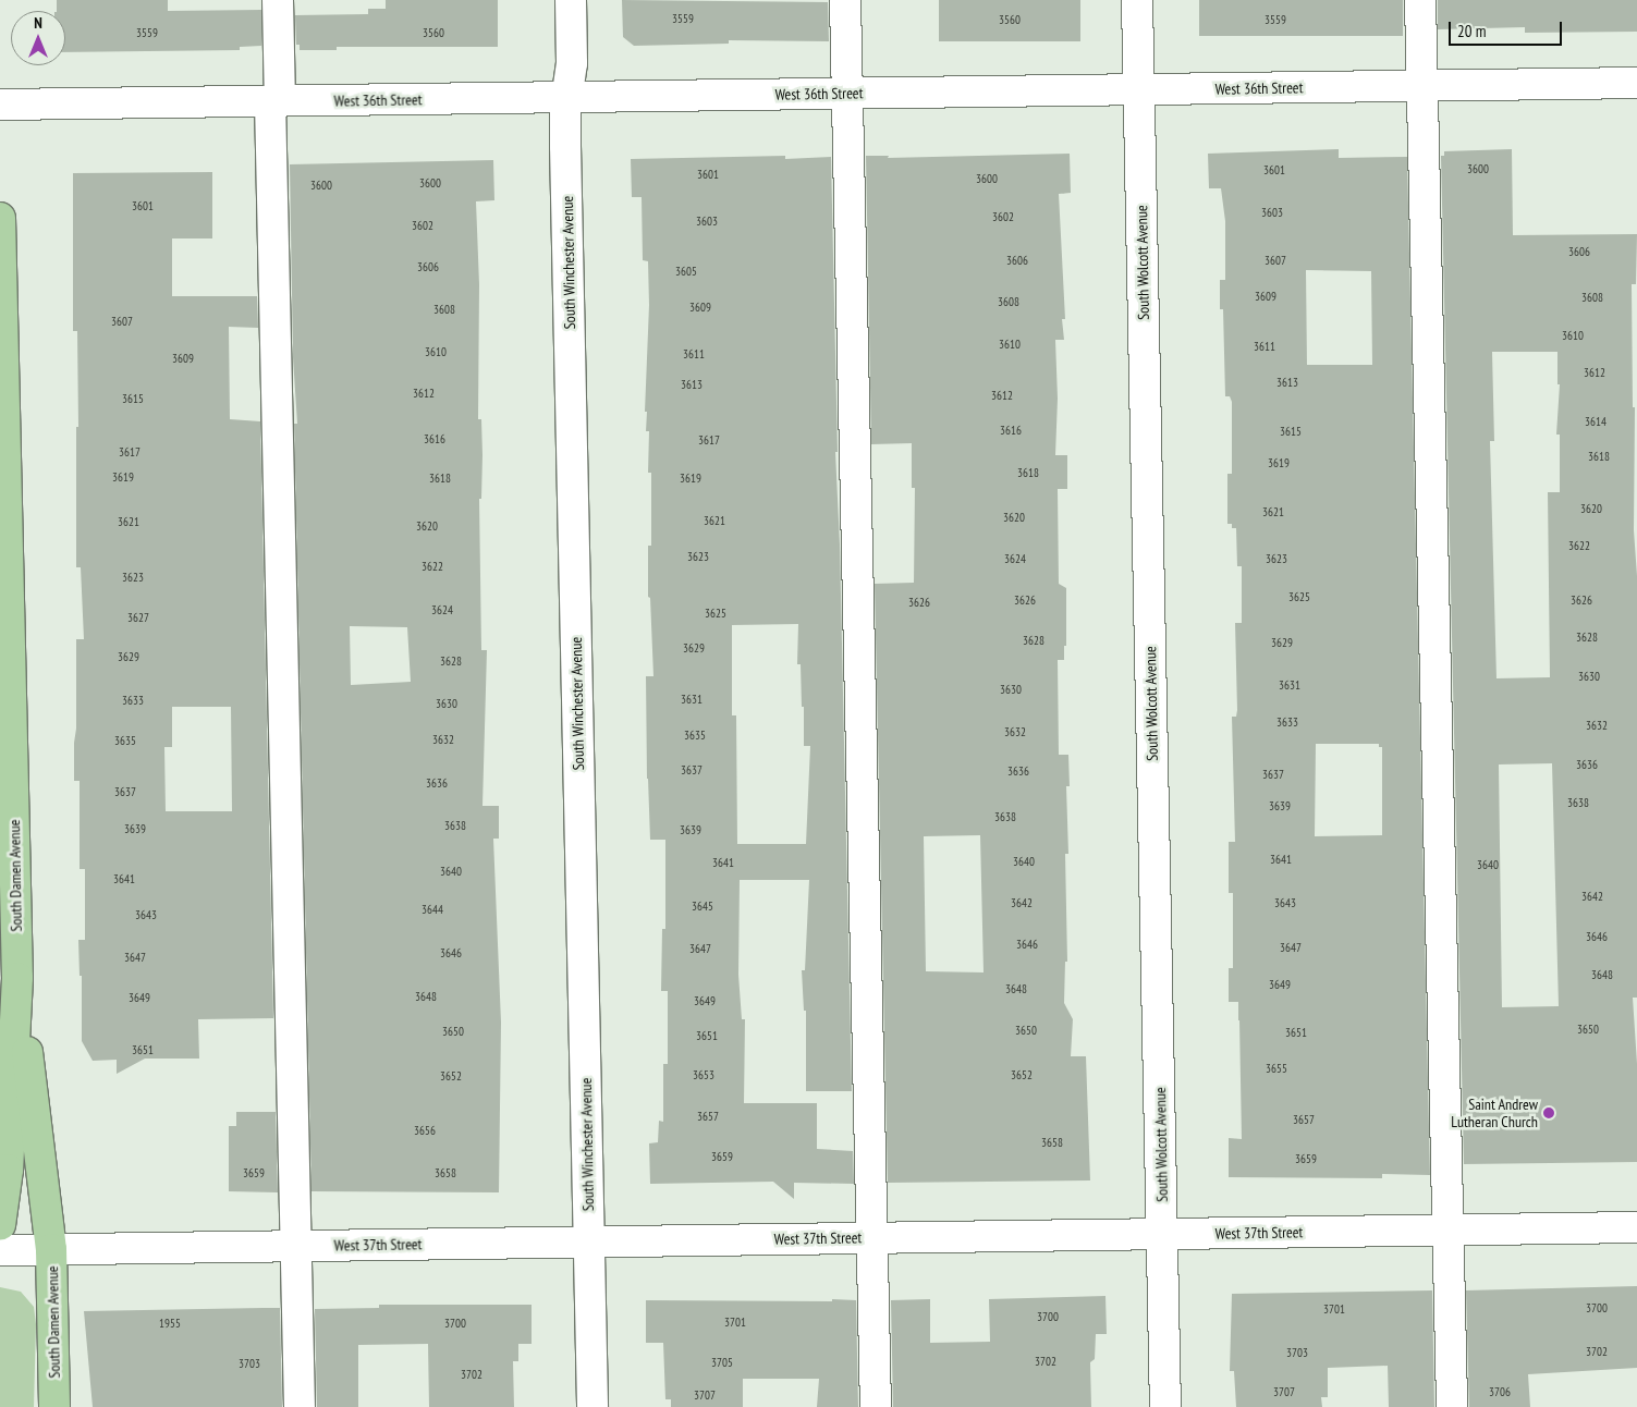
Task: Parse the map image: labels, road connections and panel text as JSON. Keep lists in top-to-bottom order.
{
  "streets": {
    "main road": ["South Damen Avenue"],
    "street": [
      "West 36th Street",
      "South Winchester Avenue",
      "South Wolcott Avenue",
      "West 37th Street"
    ]
  },
  "crossings": [
    ["West 36th Street", "South Winchester Avenue"],
    ["West 36th Street", "South Wolcott Avenue"],
    ["South Winchester Avenue", "West 37th Street"],
    ["South Wolcott Avenue", "West 37th Street"],
    ["South Damen Avenue", "West 37th Street"]
  ],
  "places": ["Saint Andrew Lutheran Church"],
  "house_numbers": [
    "3559",
    "3560",
    "3559",
    "3559",
    "3560",
    "3600",
    "3601",
    "3601",
    "3600",
    "3600",
    "3600",
    "3601",
    "3603",
    "3602",
    "3603",
    "3602",
    "3606",
    "3606",
    "3607",
    "3606",
    "3605",
    "3609",
    "3608",
    "3608",
    "3609",
    "3608",
    "3607",
    "3610",
    "3610",
    "3611",
    "3610",
    "3611",
    "3609",
    "3612",
    "3613",
    "3613",
    "3612",
    "3612",
    "3615",
    "3614",
    "3616",
    "3615",
    "3616",
    "3617",
    "3617",
    "3618",
    "3619",
    "3618",
    "3619",
    "3618",
    "3619",
    "3620",
    "3621",
    "3620",
    "3621",
    "3621",
    "3620",
    "3622",
    "3623",
    "3624",
    "3623",
    "3622",
    "3623",
    "3625",
    "3626",
    "3626",
    "3626",
    "3624",
    "3625",
    "3627",
    "3628",
    "3628",
    "3629",
    "3629",
    "3629",
    "3628",
    "3630",
    "3631",
    "3630",
    "3631",
    "3633",
    "3630",
    "3633",
    "3632",
    "3632",
    "3635",
    "3632",
    "3635",
    "3636",
    "3637",
    "3636",
    "3637",
    "3636",
    "3637",
    "3638",
    "3639",
    "3638",
    "3638",
    "3639",
    "3639",
    "3641",
    "3640",
    "3641",
    "3640",
    "3640",
    "3641",
    "3642",
    "3642",
    "3643",
    "3645",
    "3644",
    "3643",
    "3646",
    "3646",
    "3647",
    "3647",
    "3646",
    "3647",
    "3648",
    "3649",
    "3648",
    "3648",
    "3649",
    "3649",
    "3650",
    "3650",
    "3650",
    "3651",
    "3651",
    "3651",
    "3655",
    "3653",
    "3652",
    "3652",
    "3657",
    "3657",
    "3656",
    "3658",
    "3659",
    "3659",
    "3659",
    "3658",
    "3700",
    "3701",
    "3700",
    "3701",
    "1955",
    "3700",
    "3702",
    "3703",
    "3702",
    "3705",
    "3703",
    "3702",
    "3707",
    "3706",
    "3707"
  ],
  "scale_bar": "20 m",
  "north": "top"
}
